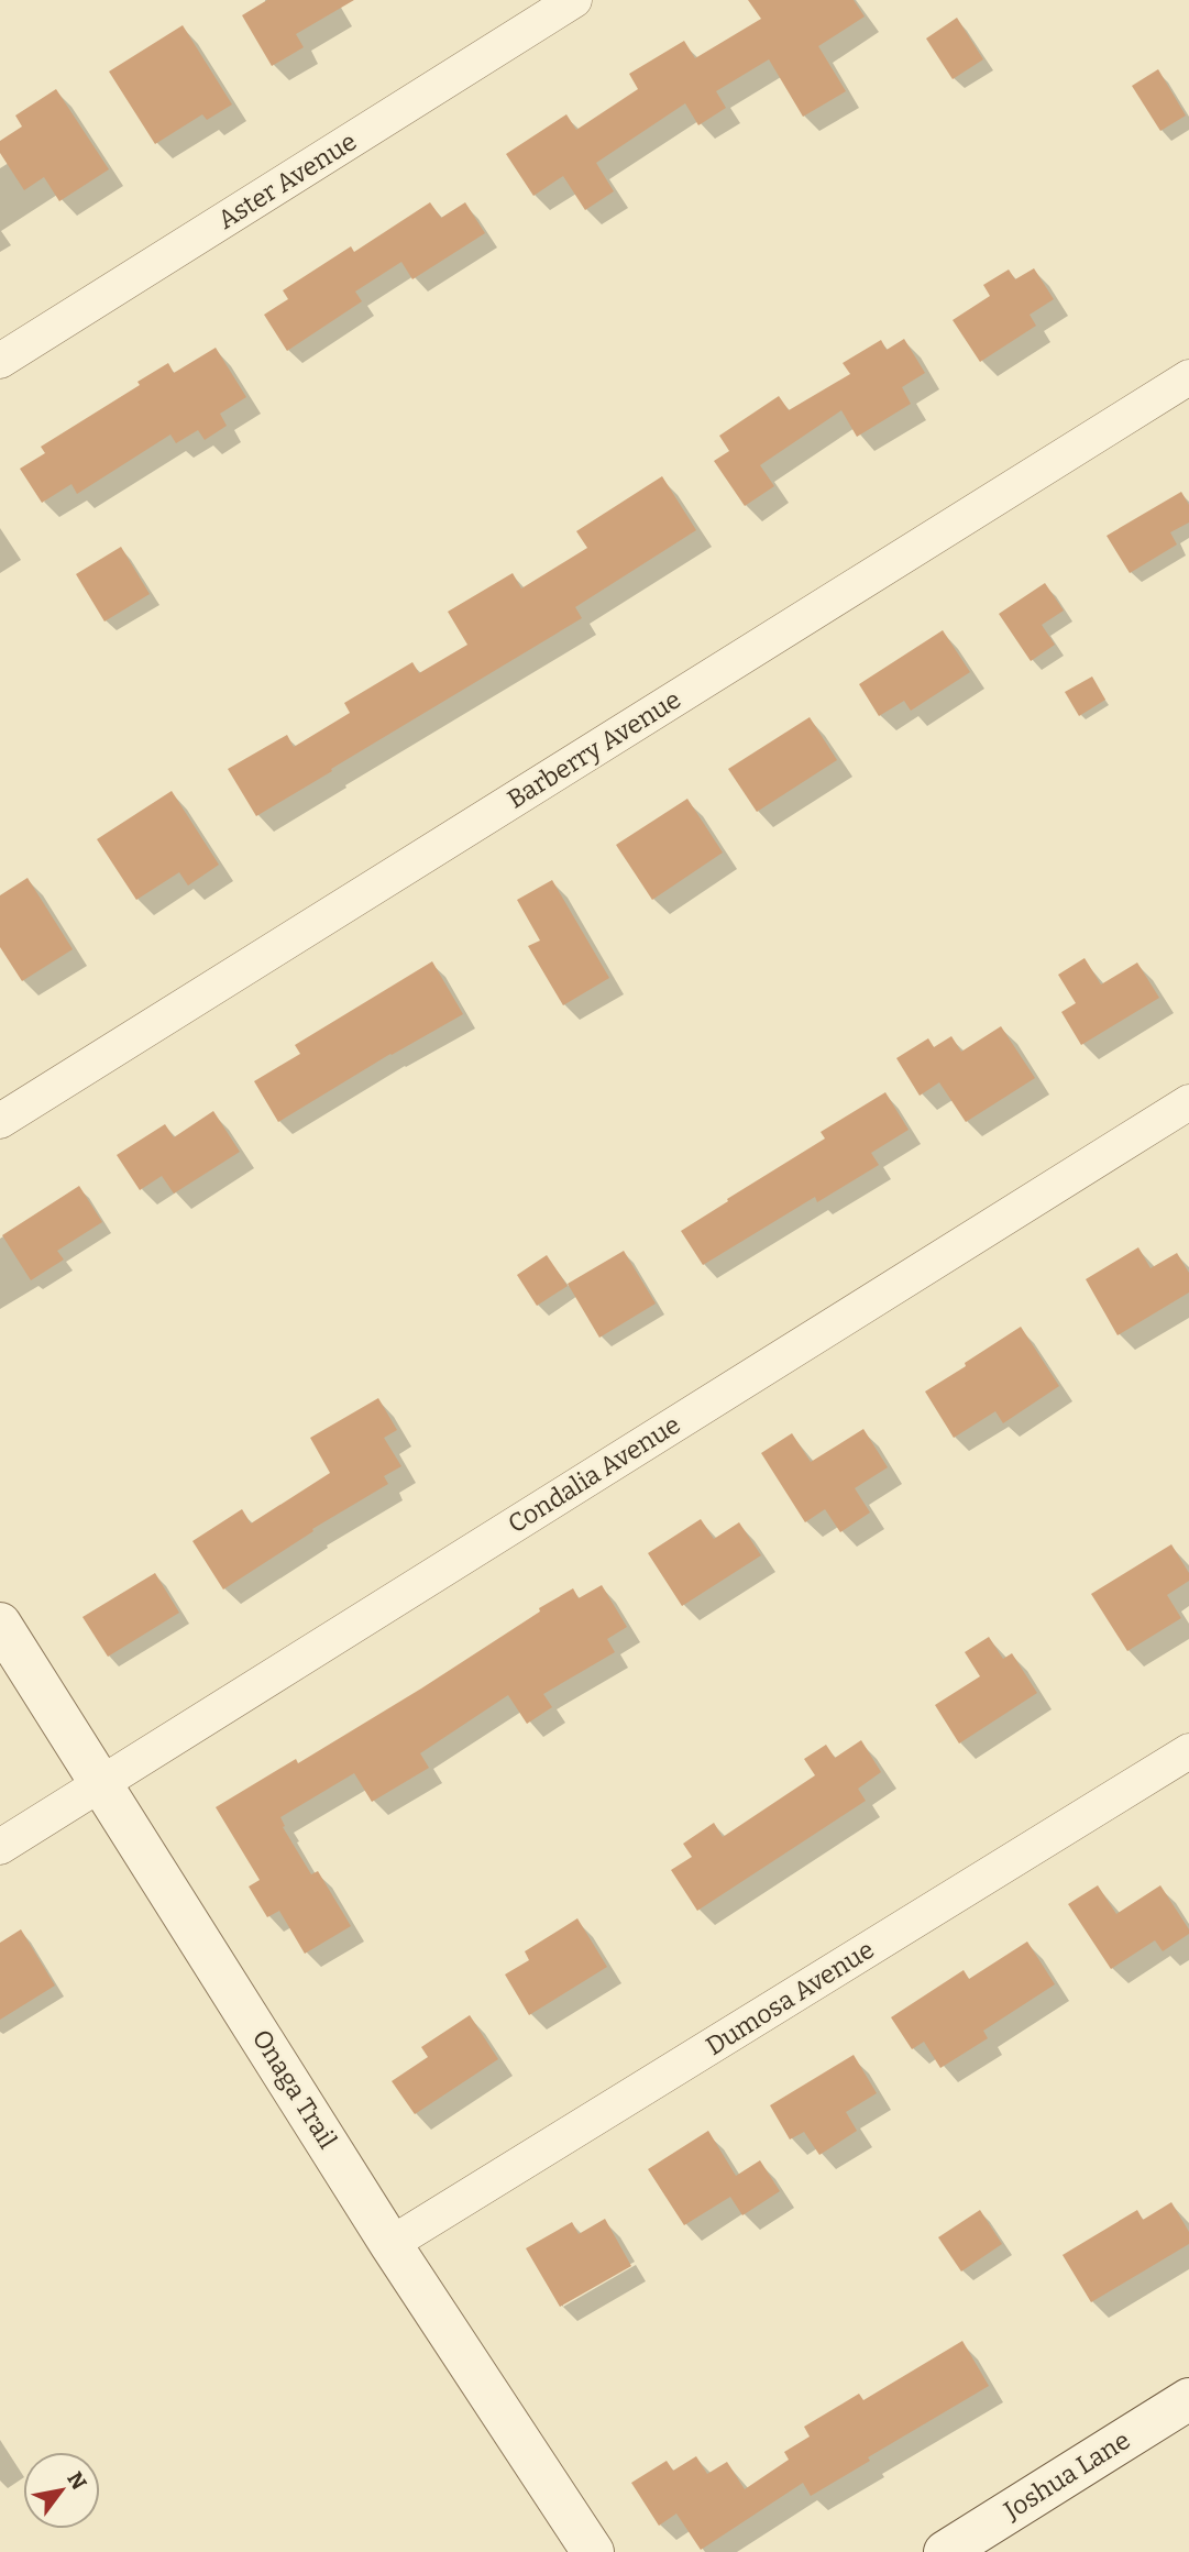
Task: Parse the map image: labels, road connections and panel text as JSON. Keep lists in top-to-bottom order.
{
  "streets": {
    "street": [
      "Aster Avenue",
      "Barberry Avenue",
      "Condalia Avenue",
      "Dumosa Avenue",
      "Onaga Trail",
      "Joshua Lane"
    ]
  },
  "crossings": [
    ["Condalia Avenue", "Onaga Trail"],
    ["Dumosa Avenue", "Onaga Trail"]
  ],
  "north": "top right"
}
